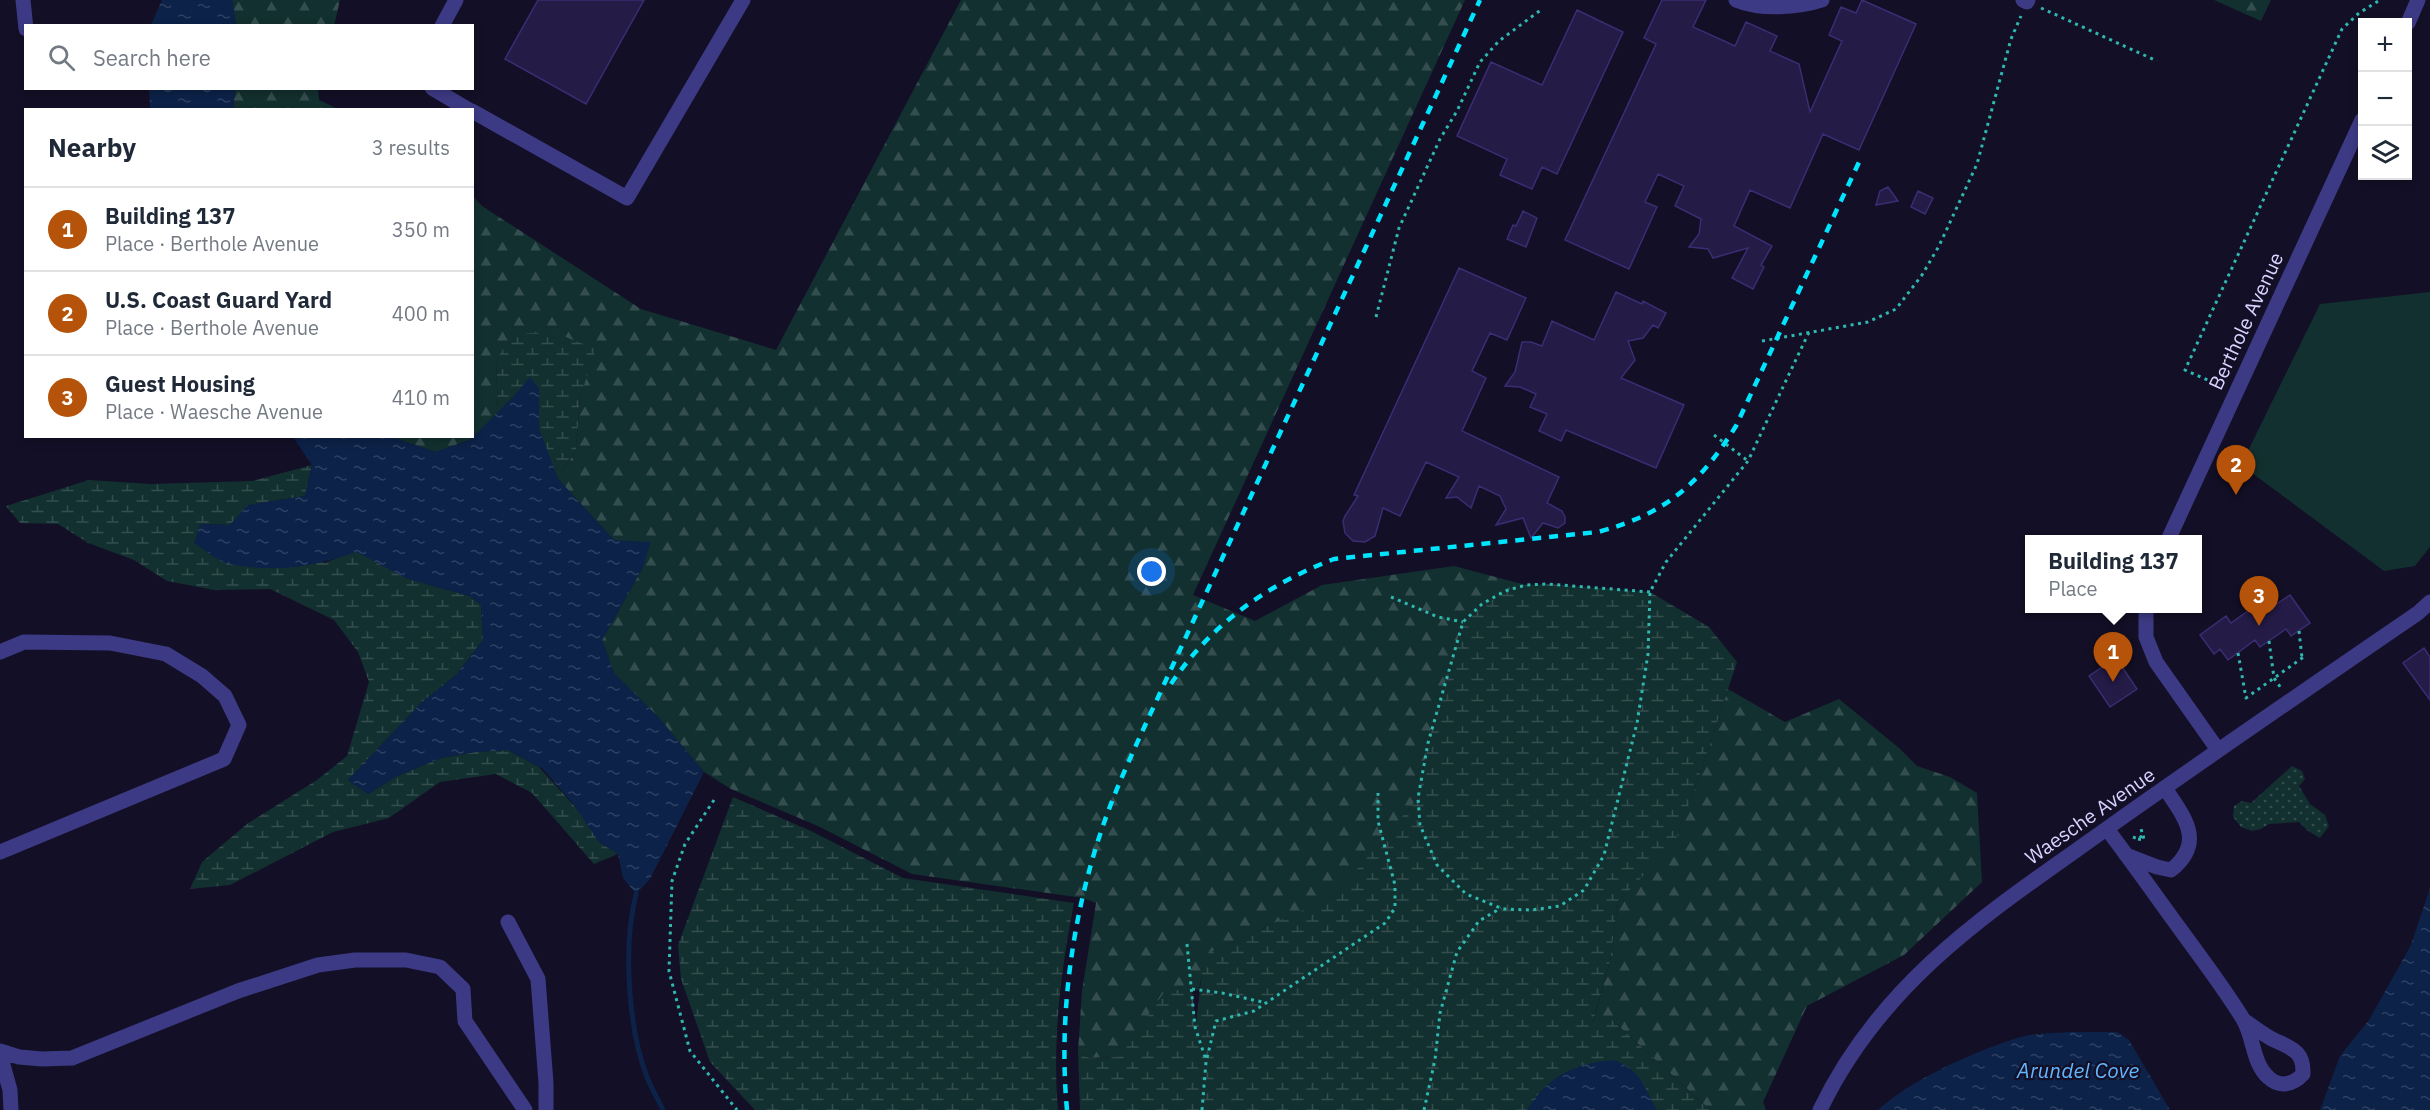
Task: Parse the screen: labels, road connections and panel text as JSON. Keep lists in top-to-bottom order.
{
  "streets": {
    "street": ["Berthole Avenue", "Waesche Avenue"]
  },
  "water": ["Arundel Cove"],
  "page": {
    "map_buttons": ["+", "−"],
    "search": "Search here",
    "heading": ["Nearby", "3 results"],
    "list": [
      {
        "mark": "1",
        "name": "Building 137",
        "note": "Place · Berthole Avenue",
        "value": "350 m"
      },
      {
        "mark": "2",
        "name": "U.S. Coast Guard Yard",
        "note": "Place · Berthole Avenue",
        "value": "400 m"
      },
      {
        "mark": "3",
        "name": "Guest Housing",
        "note": "Place · Waesche Avenue",
        "value": "410 m"
      }
    ],
    "pins": ["2", "3", "1"],
    "popup": ["Building 137", "Place"]
  }
}
